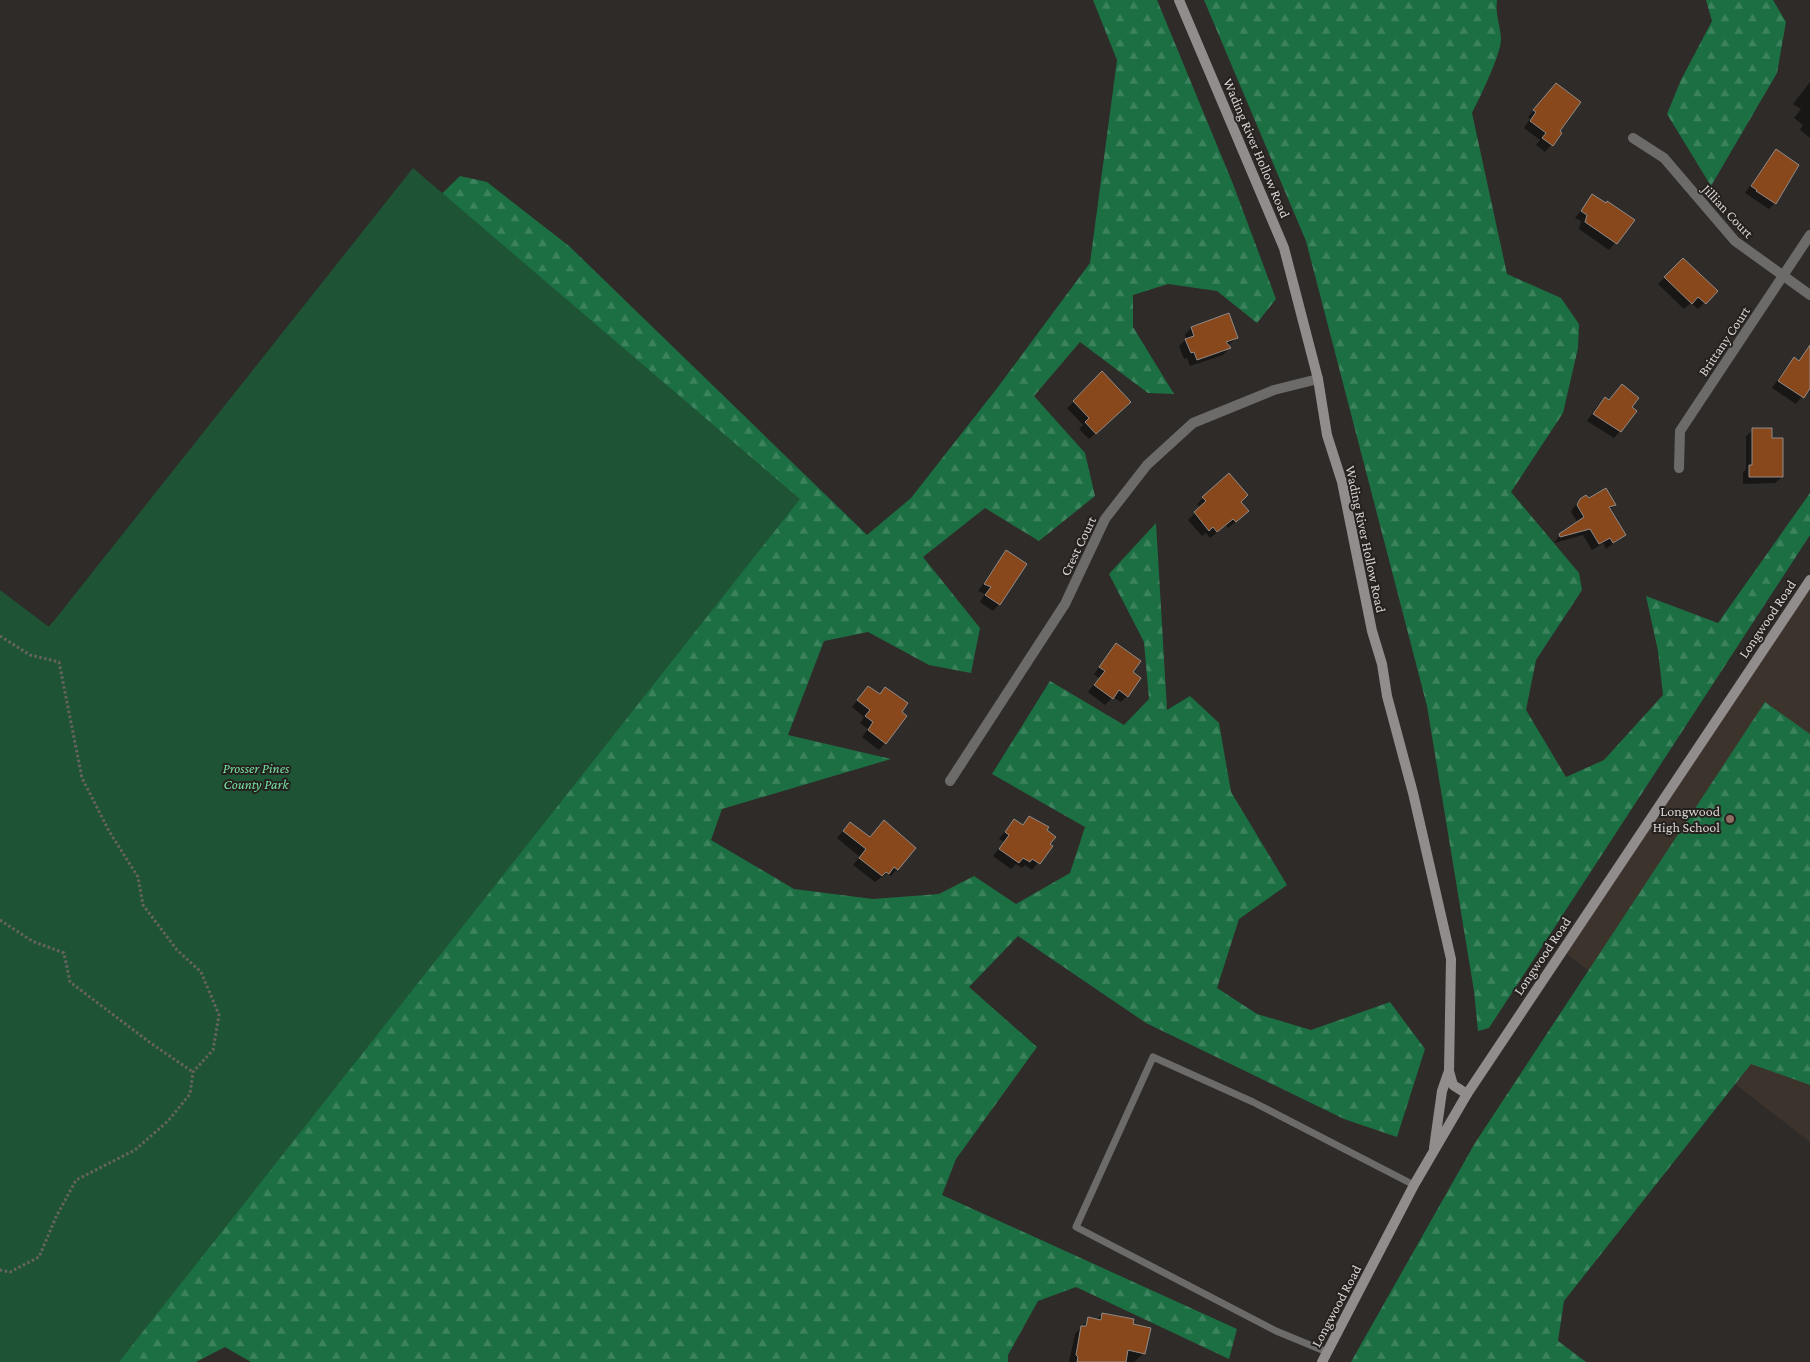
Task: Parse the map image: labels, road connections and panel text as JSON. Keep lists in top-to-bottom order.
{
  "streets": {
    "street": [
      "Wading River Hollow Road",
      "Jillian Court",
      "Brittany Court",
      "Crest Court",
      "Longwood Road"
    ]
  },
  "crossings": [
    ["Wading River Hollow Road", "Crest Court"],
    ["Wading River Hollow Road", "Longwood Road"],
    ["Jillian Court", "Brittany Court"]
  ],
  "parks": ["Prosser Pines County Park"],
  "places": ["Longwood High School"]
}
